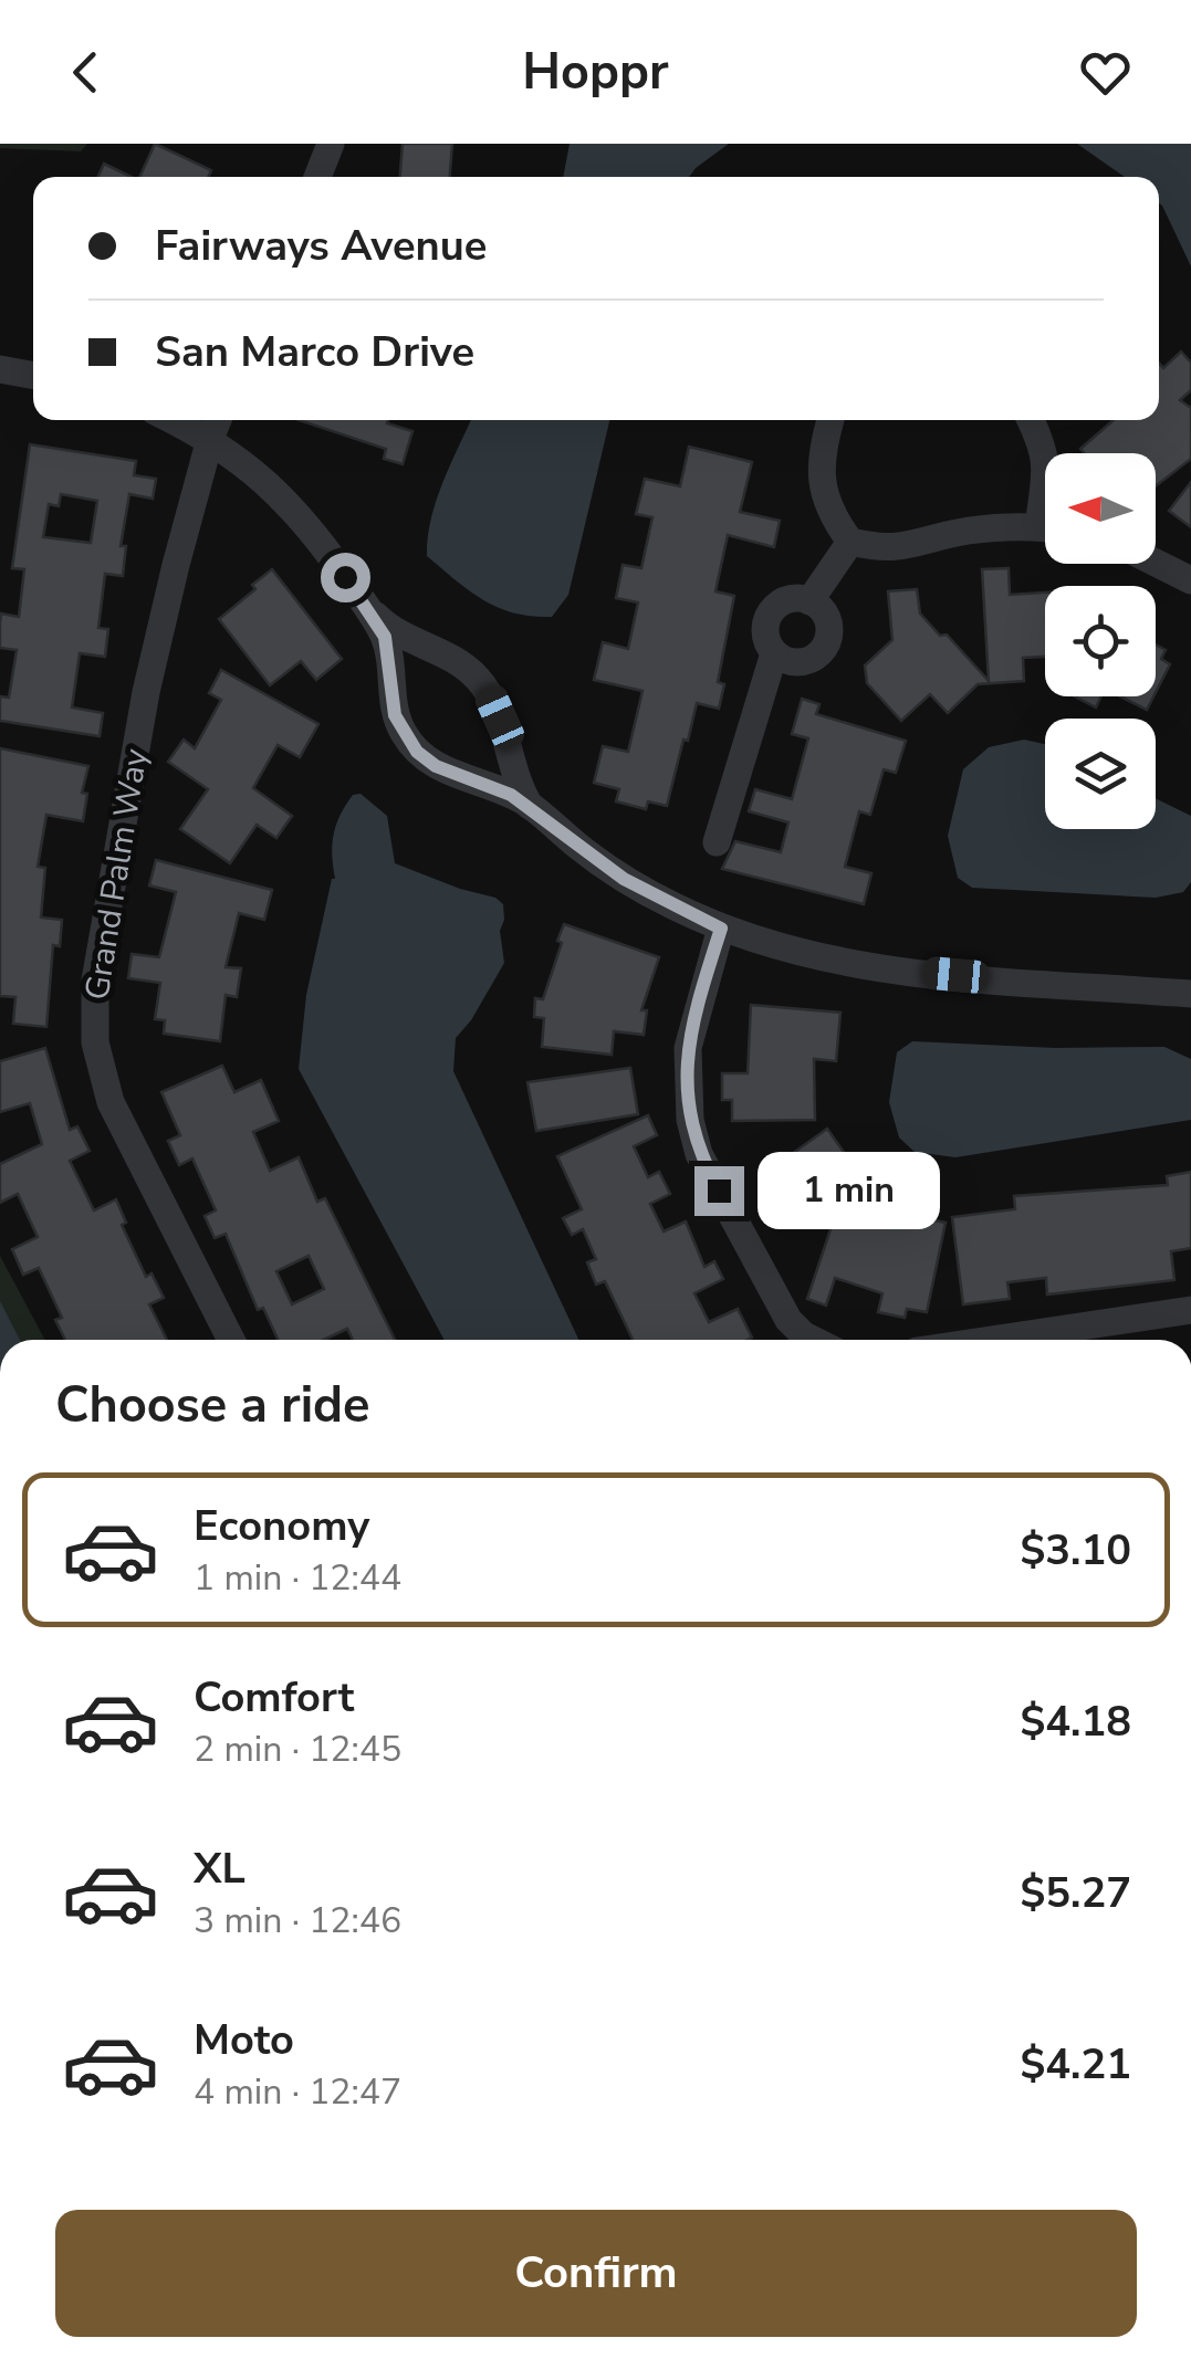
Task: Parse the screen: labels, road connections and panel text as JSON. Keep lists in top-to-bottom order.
{
  "streets": {
    "street": ["Grand Palm Way"]
  },
  "north": "left",
  "page": {
    "header": "Hoppr",
    "banner": ["Fairways Avenue", "San Marco Drive"],
    "bubble": "1 min",
    "heading": "Choose a ride",
    "list": [
      {
        "name": "Economy",
        "note": "1 min · 12:44",
        "value": "$3.10"
      },
      {
        "name": "Comfort",
        "note": "2 min · 12:45",
        "value": "$4.18"
      },
      {
        "name": "XL",
        "note": "3 min · 12:46",
        "value": "$5.27"
      },
      {
        "name": "Moto",
        "note": "4 min · 12:47",
        "value": "$4.21"
      }
    ],
    "buttons": "Confirm"
  }
}
